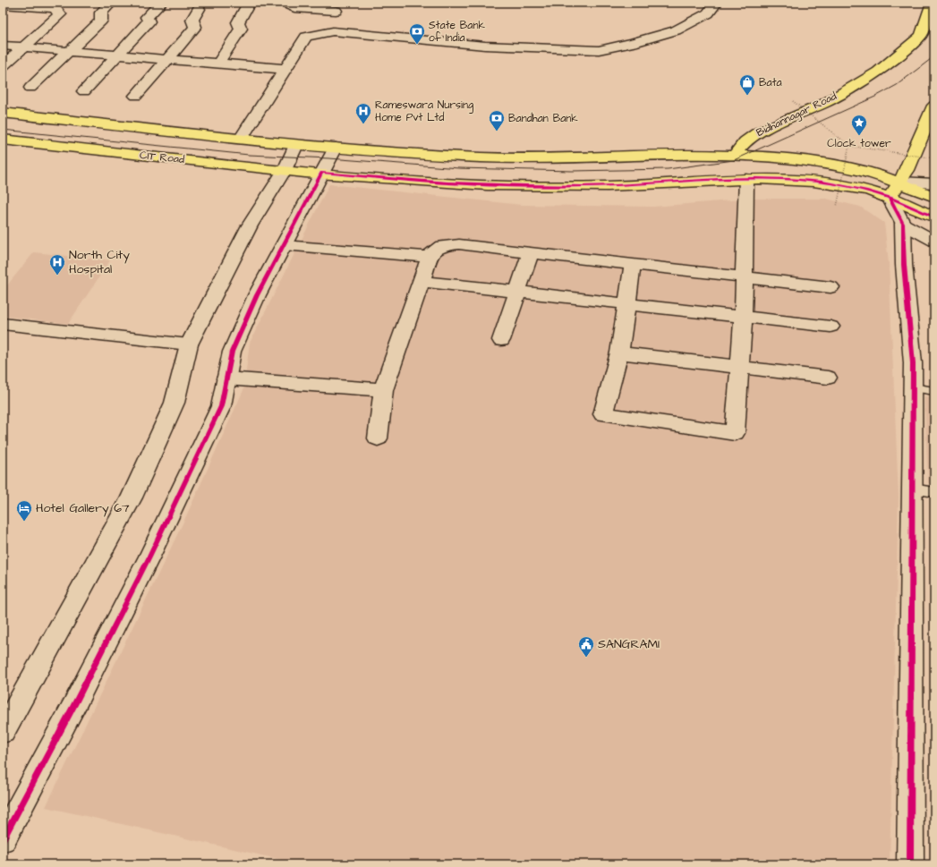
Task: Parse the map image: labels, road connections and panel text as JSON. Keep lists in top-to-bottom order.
{
  "streets": {
    "main road": ["Bidhannagar Road", "CIT Road"]
  },
  "places": {
    "bank": ["State Bank of India", "Bandhan Bank"],
    "shop": ["Bata"],
    "hospital": ["Rameswara Nursing Home Pvt Ltd", "North City Hospital"],
    "place": ["Clock tower"],
    "hotel": ["Hotel Gallery 67"],
    "public building": ["SANGRAMI"]
  }
}
